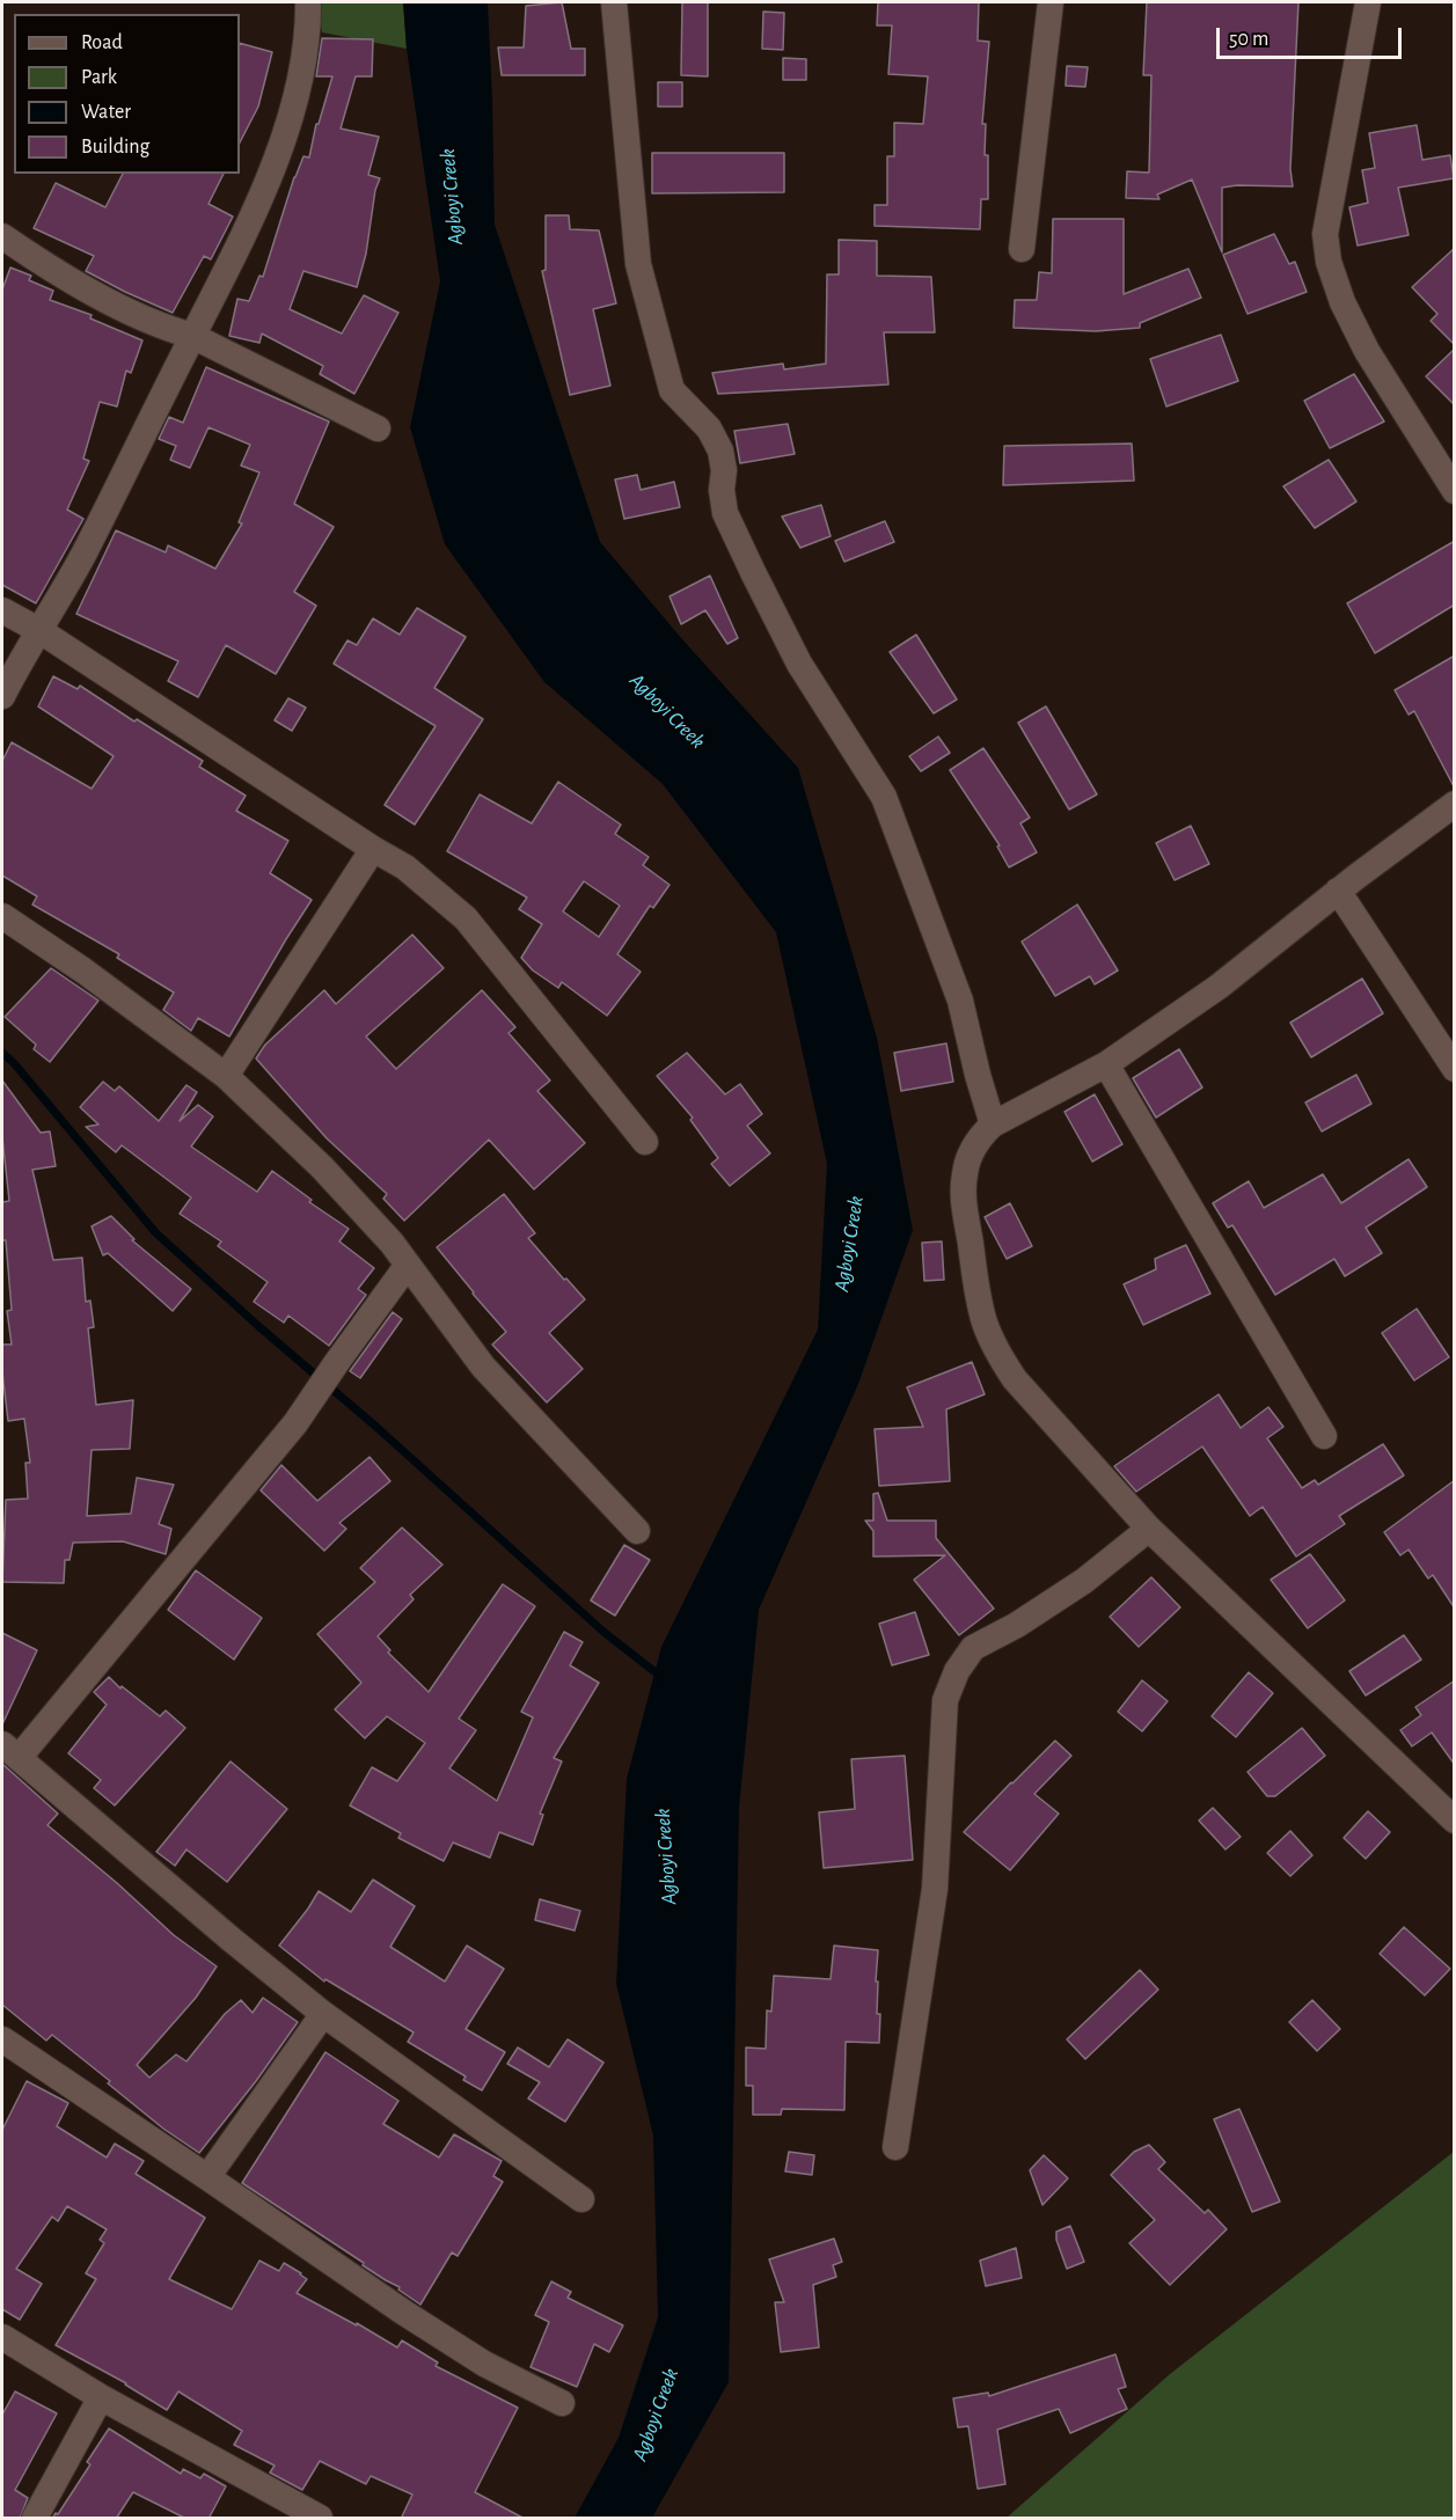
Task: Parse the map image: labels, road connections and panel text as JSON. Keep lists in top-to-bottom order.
{
  "water": ["Agboyi Creek"],
  "legend": [
    "Road",
    "Park",
    "Water",
    "Building"
  ],
  "scale_bar": "50 m"
}
